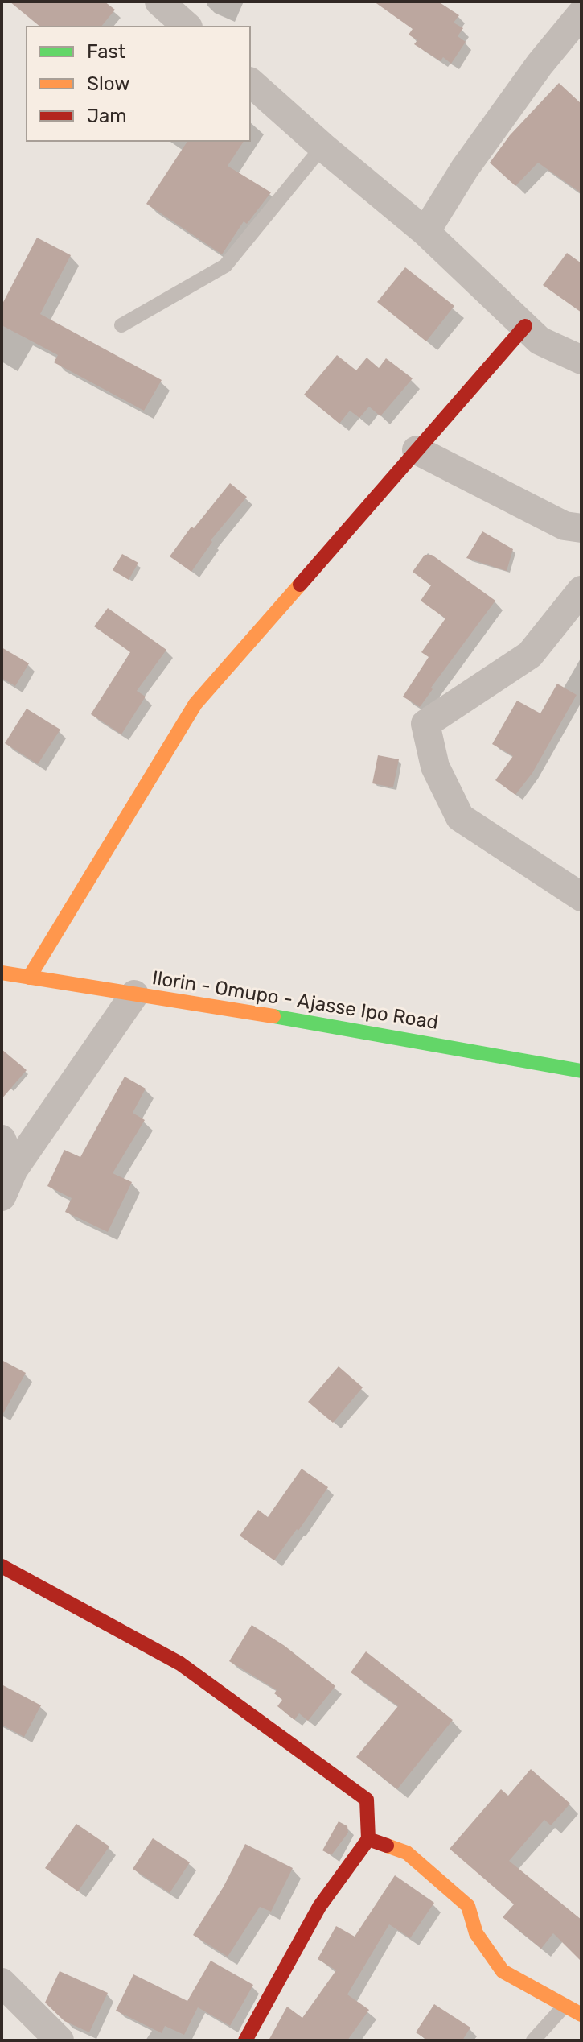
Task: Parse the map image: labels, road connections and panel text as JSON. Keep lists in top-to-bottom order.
{
  "streets": {
    "main road": ["Ilorin - Omupo - Ajasse Ipo Road"]
  },
  "legend": ["Fast", "Slow", "Jam"]
}
